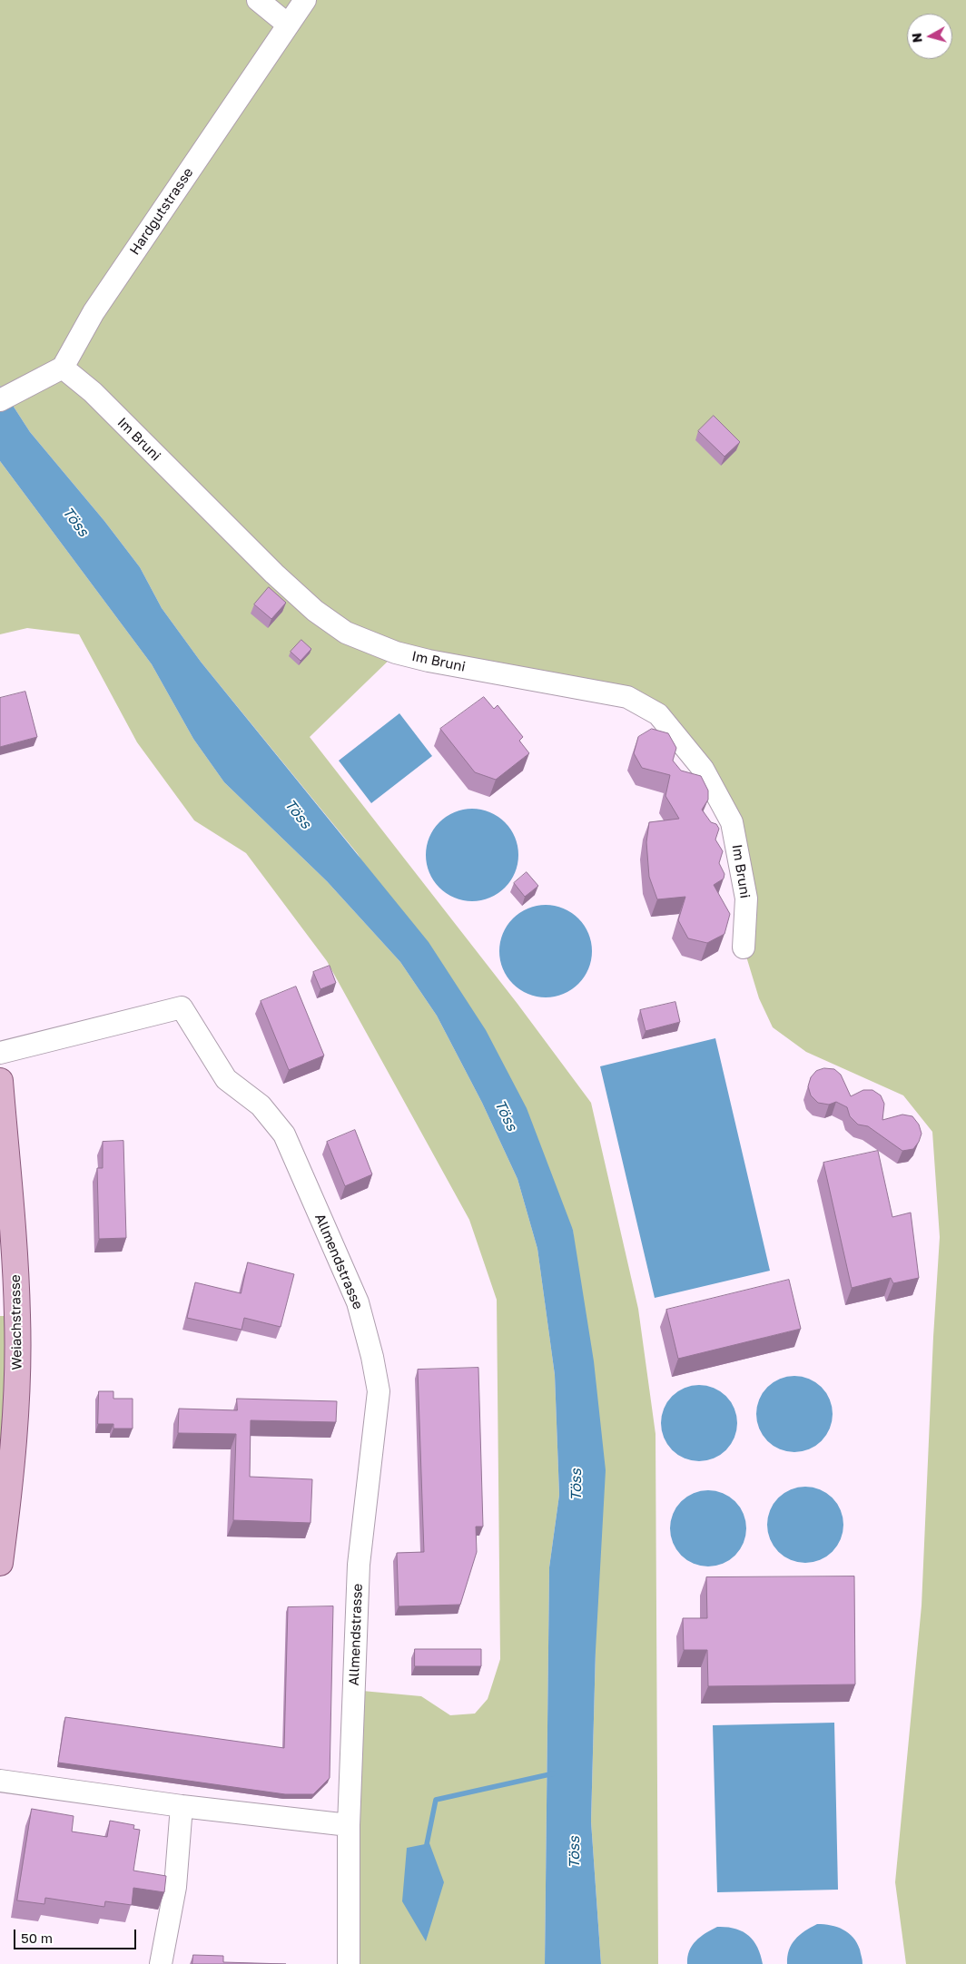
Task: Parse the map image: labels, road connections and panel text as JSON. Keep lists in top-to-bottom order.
{
  "streets": {
    "main road": ["Weiachstrasse"],
    "street": ["Hardgutstrasse", "Im Bruni", "Allmendstrasse"]
  },
  "crossings": [
    ["Hardgutstrasse", "Im Bruni"]
  ],
  "water": ["Töss"],
  "scale_bar": "50 m",
  "north": "left"
}
